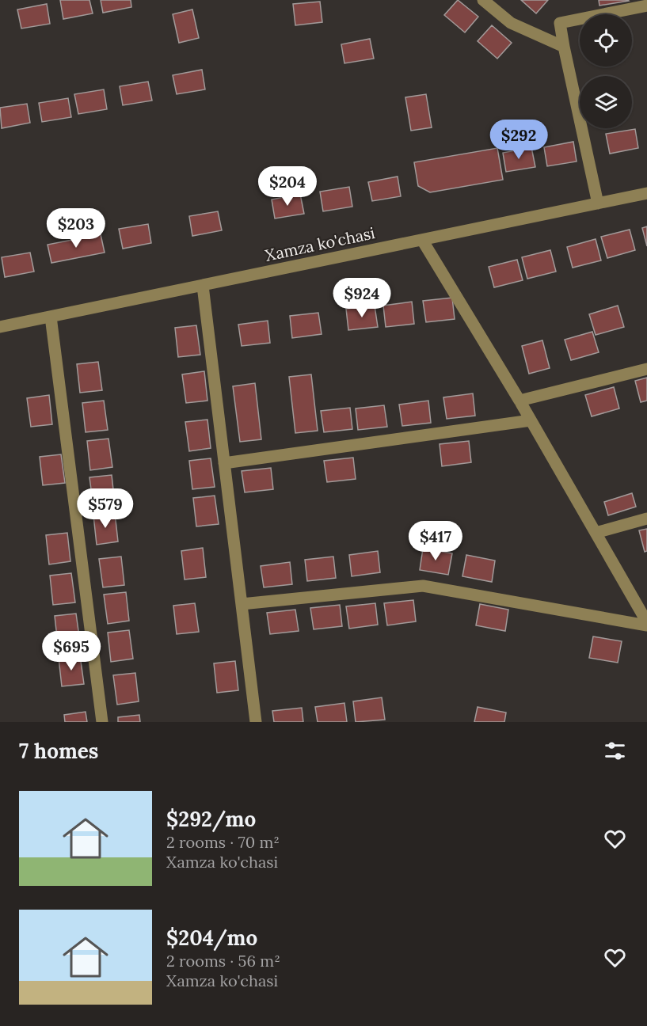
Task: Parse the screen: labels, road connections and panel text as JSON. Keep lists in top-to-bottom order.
{
  "streets": {
    "street": ["Xamza ko'chasi"]
  },
  "page": {
    "price": [
      "$292",
      "$204",
      "$203",
      "$924",
      "$579",
      "$417",
      "$695"
    ],
    "heading": "7 homes",
    "list": [
      {
        "name": "$292/mo",
        "note": "2 rooms · 70 m² · Xamza ko'chasi"
      },
      {
        "name": "$204/mo",
        "note": "2 rooms · 56 m² · Xamza ko'chasi"
      }
    ]
  }
}
